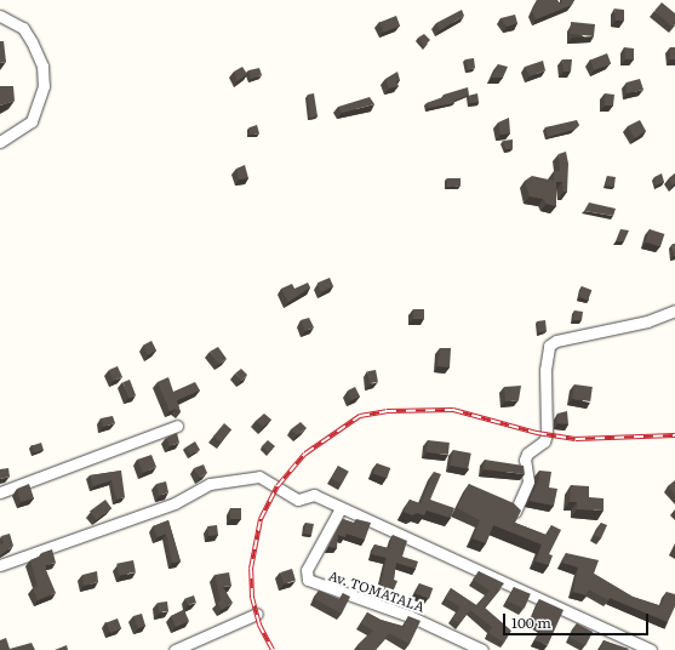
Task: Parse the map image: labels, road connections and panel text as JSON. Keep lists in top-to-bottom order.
{
  "streets": {
    "street": ["Av. TOMATALA"]
  },
  "scale_bar": "100 m"
}
